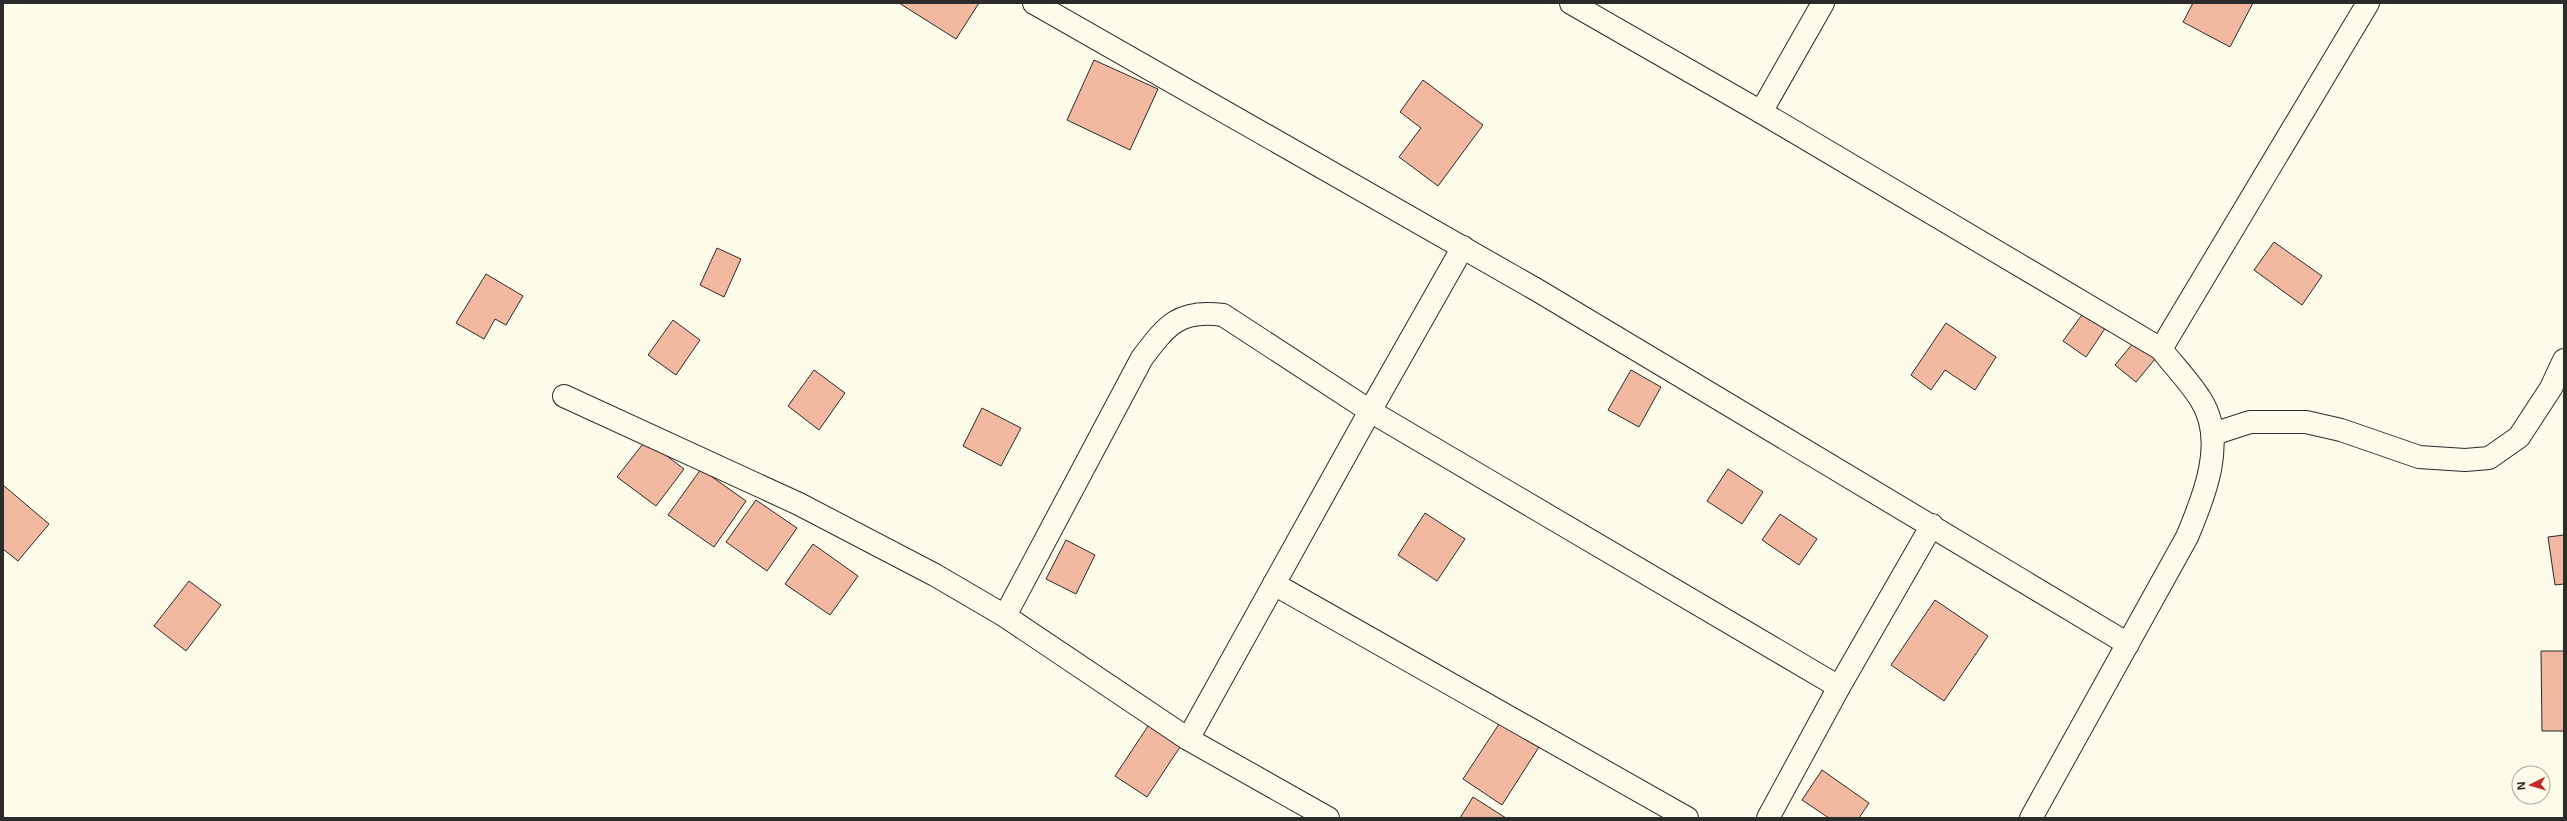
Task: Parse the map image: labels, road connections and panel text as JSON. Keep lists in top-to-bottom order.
{
  "north": "left"
}
